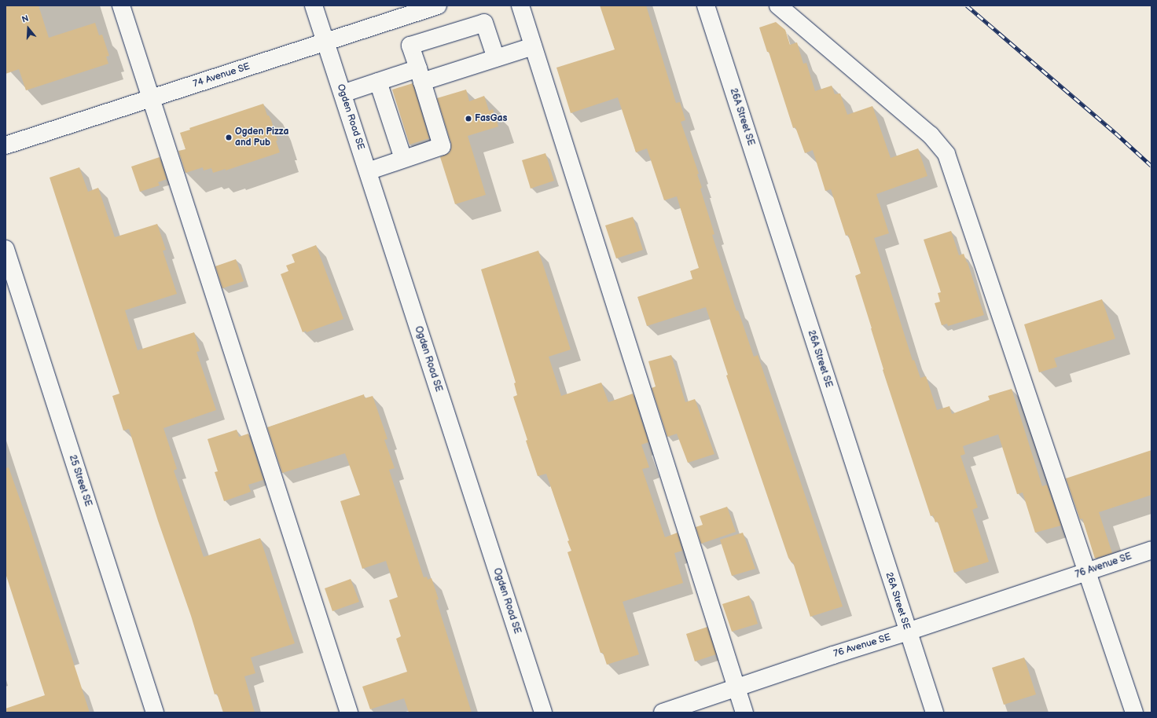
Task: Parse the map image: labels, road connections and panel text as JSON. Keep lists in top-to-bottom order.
{
  "streets": {
    "street": [
      "74 Avenue SE",
      "Ogden Road SE",
      "26A Street SE",
      "25 Street SE",
      "76 Avenue SE"
    ]
  },
  "crossings": [
    ["74 Avenue SE", "Ogden Road SE"],
    ["26A Street SE", "76 Avenue SE"]
  ],
  "places": ["FasGas", "Ogden Pizza and Pub"],
  "north": "top"
}
